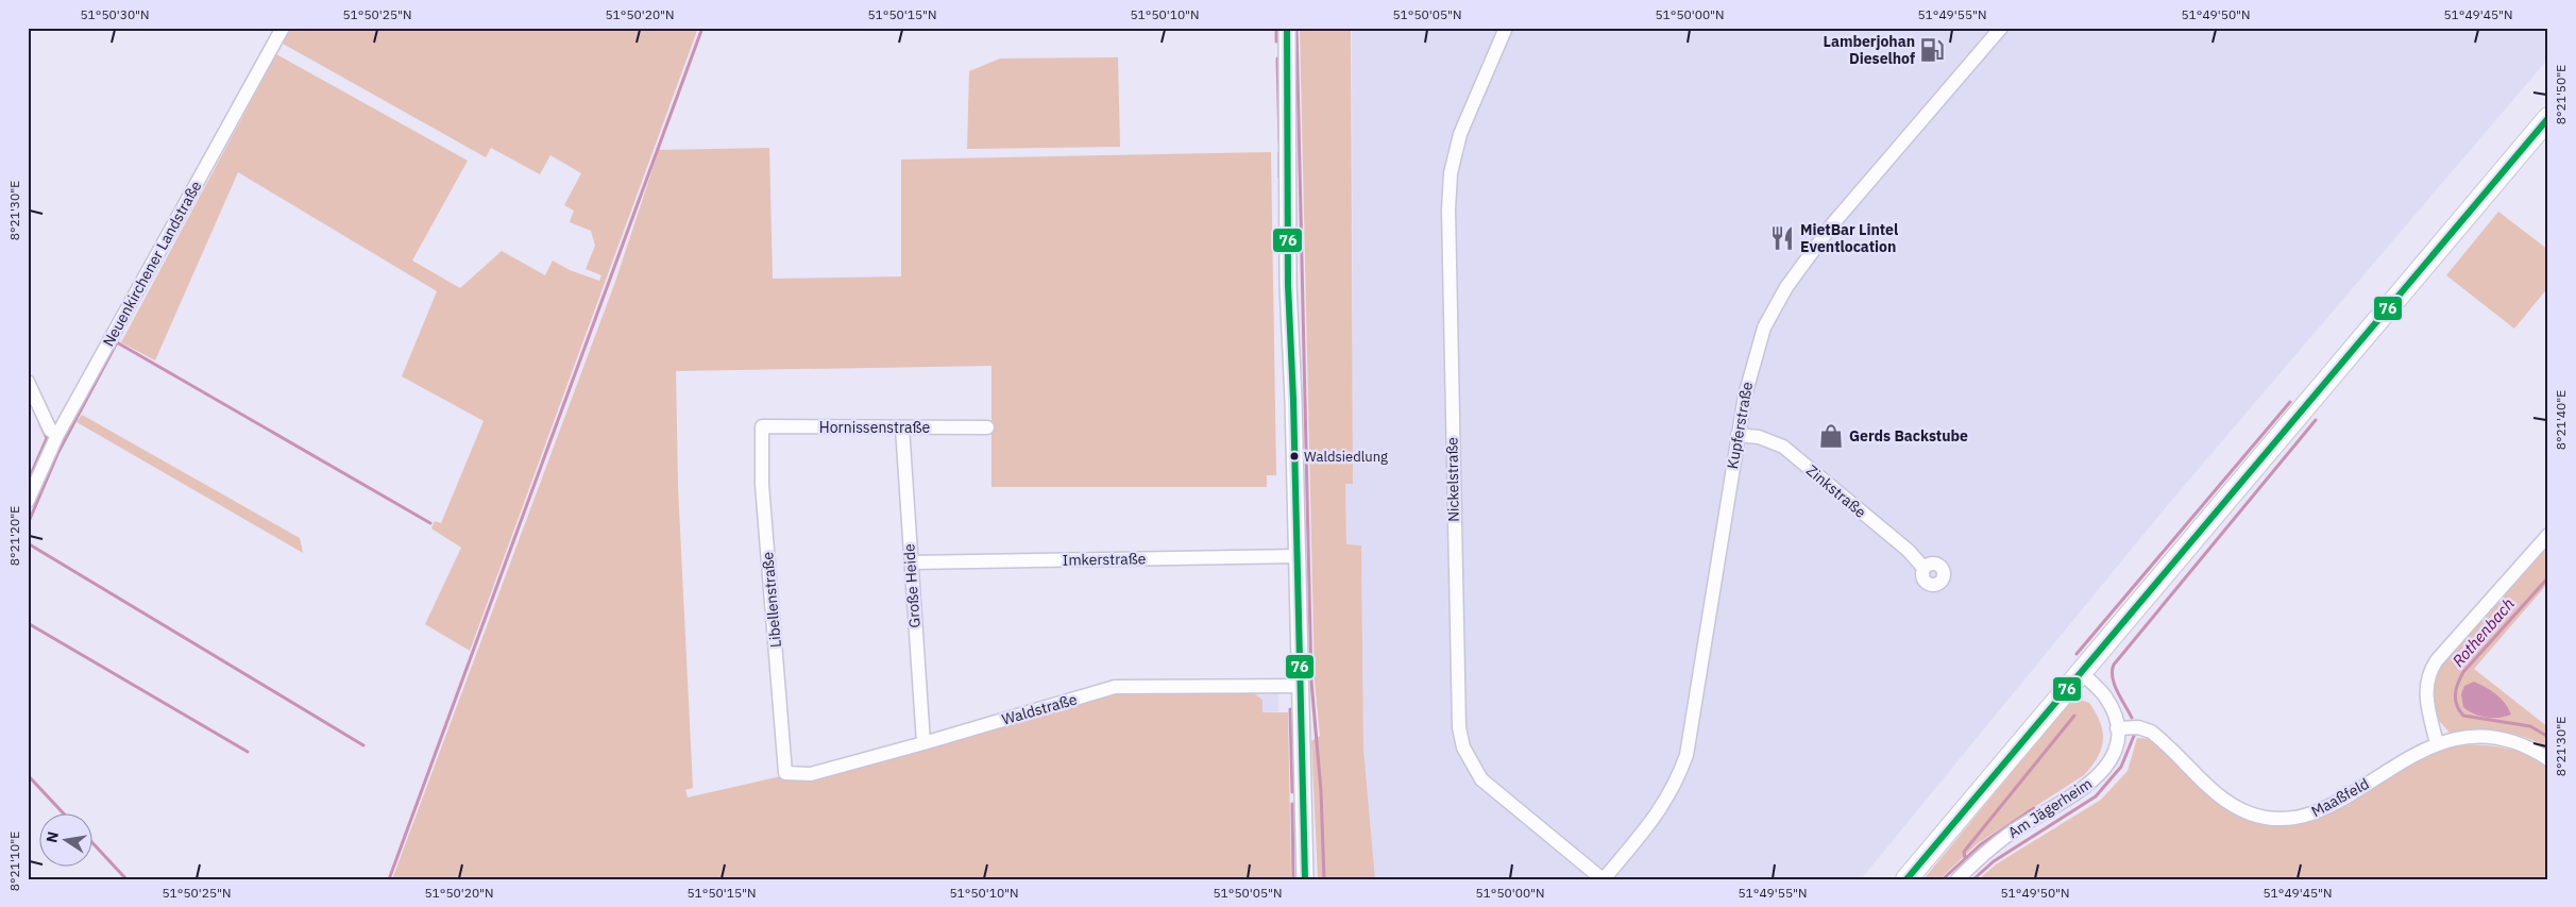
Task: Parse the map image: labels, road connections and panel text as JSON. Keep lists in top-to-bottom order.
{
  "streets": {
    "street": [
      "Neuenkirchener Landstraße",
      "Kupferstraße",
      "Hornissenstraße",
      "Nickelstraße",
      "Zinkstraße",
      "Imkerstraße",
      "Große Heide",
      "Libellenstraße",
      "Waldstraße",
      "Maaßfeld",
      "Am Jägerheim"
    ]
  },
  "crossings": [
    ["Kupferstraße", "Nickelstraße"],
    ["Kupferstraße", "Zinkstraße"],
    ["Hornissenstraße", "Große Heide"],
    ["Hornissenstraße", "Libellenstraße"],
    ["Imkerstraße", "Große Heide"],
    ["Große Heide", "Waldstraße"],
    ["Libellenstraße", "Waldstraße"],
    ["Maaßfeld", "Am Jägerheim"]
  ],
  "water": ["Rothenbach"],
  "places": {
    "fuel station": ["Lamberjohan Dieselhof"],
    "restaurant": ["MietBar Lintel Eventlocation"],
    "shop": ["Gerds Backstube"],
    "other": ["Waldsiedlung"]
  },
  "lines": ["transit line 76"],
  "north": "left",
  "coordinates": [
    "51°50'30\"N",
    "51°50'25\"N",
    "51°50'20\"N",
    "51°50'15\"N",
    "51°50'10\"N",
    "51°50'05\"N",
    "51°50'00\"N",
    "51°49'55\"N",
    "51°49'50\"N",
    "51°49'45\"N",
    "8°21'50\"E",
    "8°21'30\"E",
    "8°21'40\"E",
    "8°21'20\"E",
    "8°21'10\"E"
  ]
}
